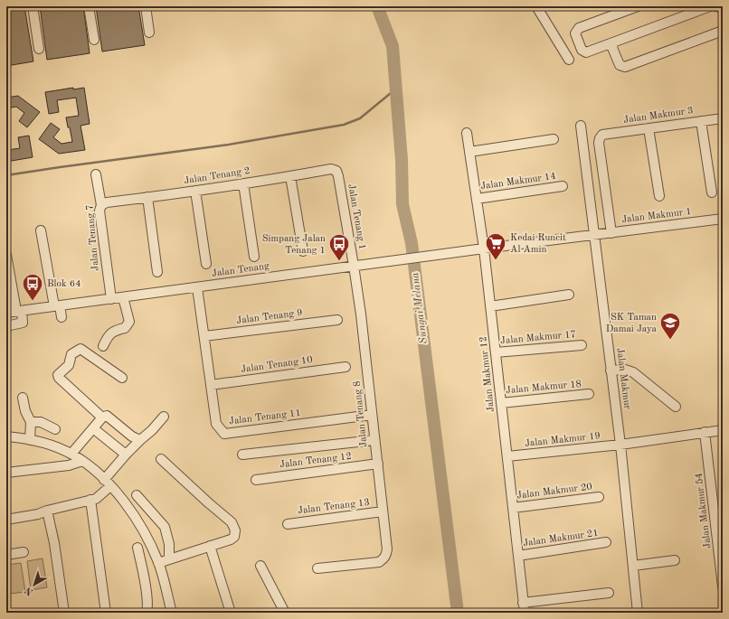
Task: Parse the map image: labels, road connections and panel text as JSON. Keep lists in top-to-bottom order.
{
  "streets": {
    "street": [
      "Jalan Makmur 3",
      "Jalan Tenang 2",
      "Jalan Makmur 14",
      "Jalan Makmur 1",
      "Jalan Tenang 1",
      "Jalan Tenang 7",
      "Jalan Tenang",
      "Jalan Tenang 9",
      "Jalan Makmur 17",
      "Jalan Tenang 10",
      "Jalan Makmur 12",
      "Jalan Makmur",
      "Jalan Makmur 18",
      "Jalan Tenang 8",
      "Jalan Tenang 11",
      "Jalan Makmur 19",
      "Jalan Tenang 12",
      "Jalan Makmur 20",
      "Jalan Tenang 13",
      "Jalan Makmur 54",
      "Jalan Makmur 21"
    ]
  },
  "crossings": [
    ["Jalan Makmur 3", "Jalan Makmur 1"],
    ["Jalan Tenang 2", "Jalan Tenang 1"],
    ["Jalan Tenang 2", "Jalan Tenang 7"],
    ["Jalan Makmur 14", "Jalan Makmur 12"],
    ["Jalan Makmur 1", "Jalan Tenang"],
    ["Jalan Makmur 1", "Jalan Makmur 12"],
    ["Jalan Makmur 1", "Jalan Makmur"],
    ["Jalan Tenang 1", "Jalan Tenang"],
    ["Jalan Tenang 1", "Jalan Tenang 8"],
    ["Jalan Tenang 7", "Jalan Tenang"],
    ["Jalan Tenang", "Jalan Makmur 12"],
    ["Jalan Tenang", "Jalan Tenang 8"],
    ["Jalan Tenang", "Jalan Tenang 11"],
    ["Jalan Tenang 9", "Jalan Tenang 11"],
    ["Jalan Makmur 17", "Jalan Makmur 12"],
    ["Jalan Tenang 10", "Jalan Tenang 11"],
    ["Jalan Makmur 12", "Jalan Makmur 18"],
    ["Jalan Makmur 12", "Jalan Makmur 19"],
    ["Jalan Makmur 12", "Jalan Makmur 20"],
    ["Jalan Makmur 12", "Jalan Makmur 21"],
    ["Jalan Makmur", "Jalan Makmur 19"],
    ["Jalan Tenang 8", "Jalan Tenang 11"],
    ["Jalan Tenang 8", "Jalan Tenang 12"],
    ["Jalan Tenang 8", "Jalan Tenang 13"],
    ["Jalan Makmur 19", "Jalan Makmur 54"]
  ],
  "water": ["Sungai Melana"],
  "places": {
    "supermarket": ["Kedai Runcit Al Amin"],
    "bus stop": ["Simpang Jalan Tenang 1", "Blok 64"],
    "school or university": ["SK Taman Damai Jaya"]
  },
  "north": "bottom left"
}
